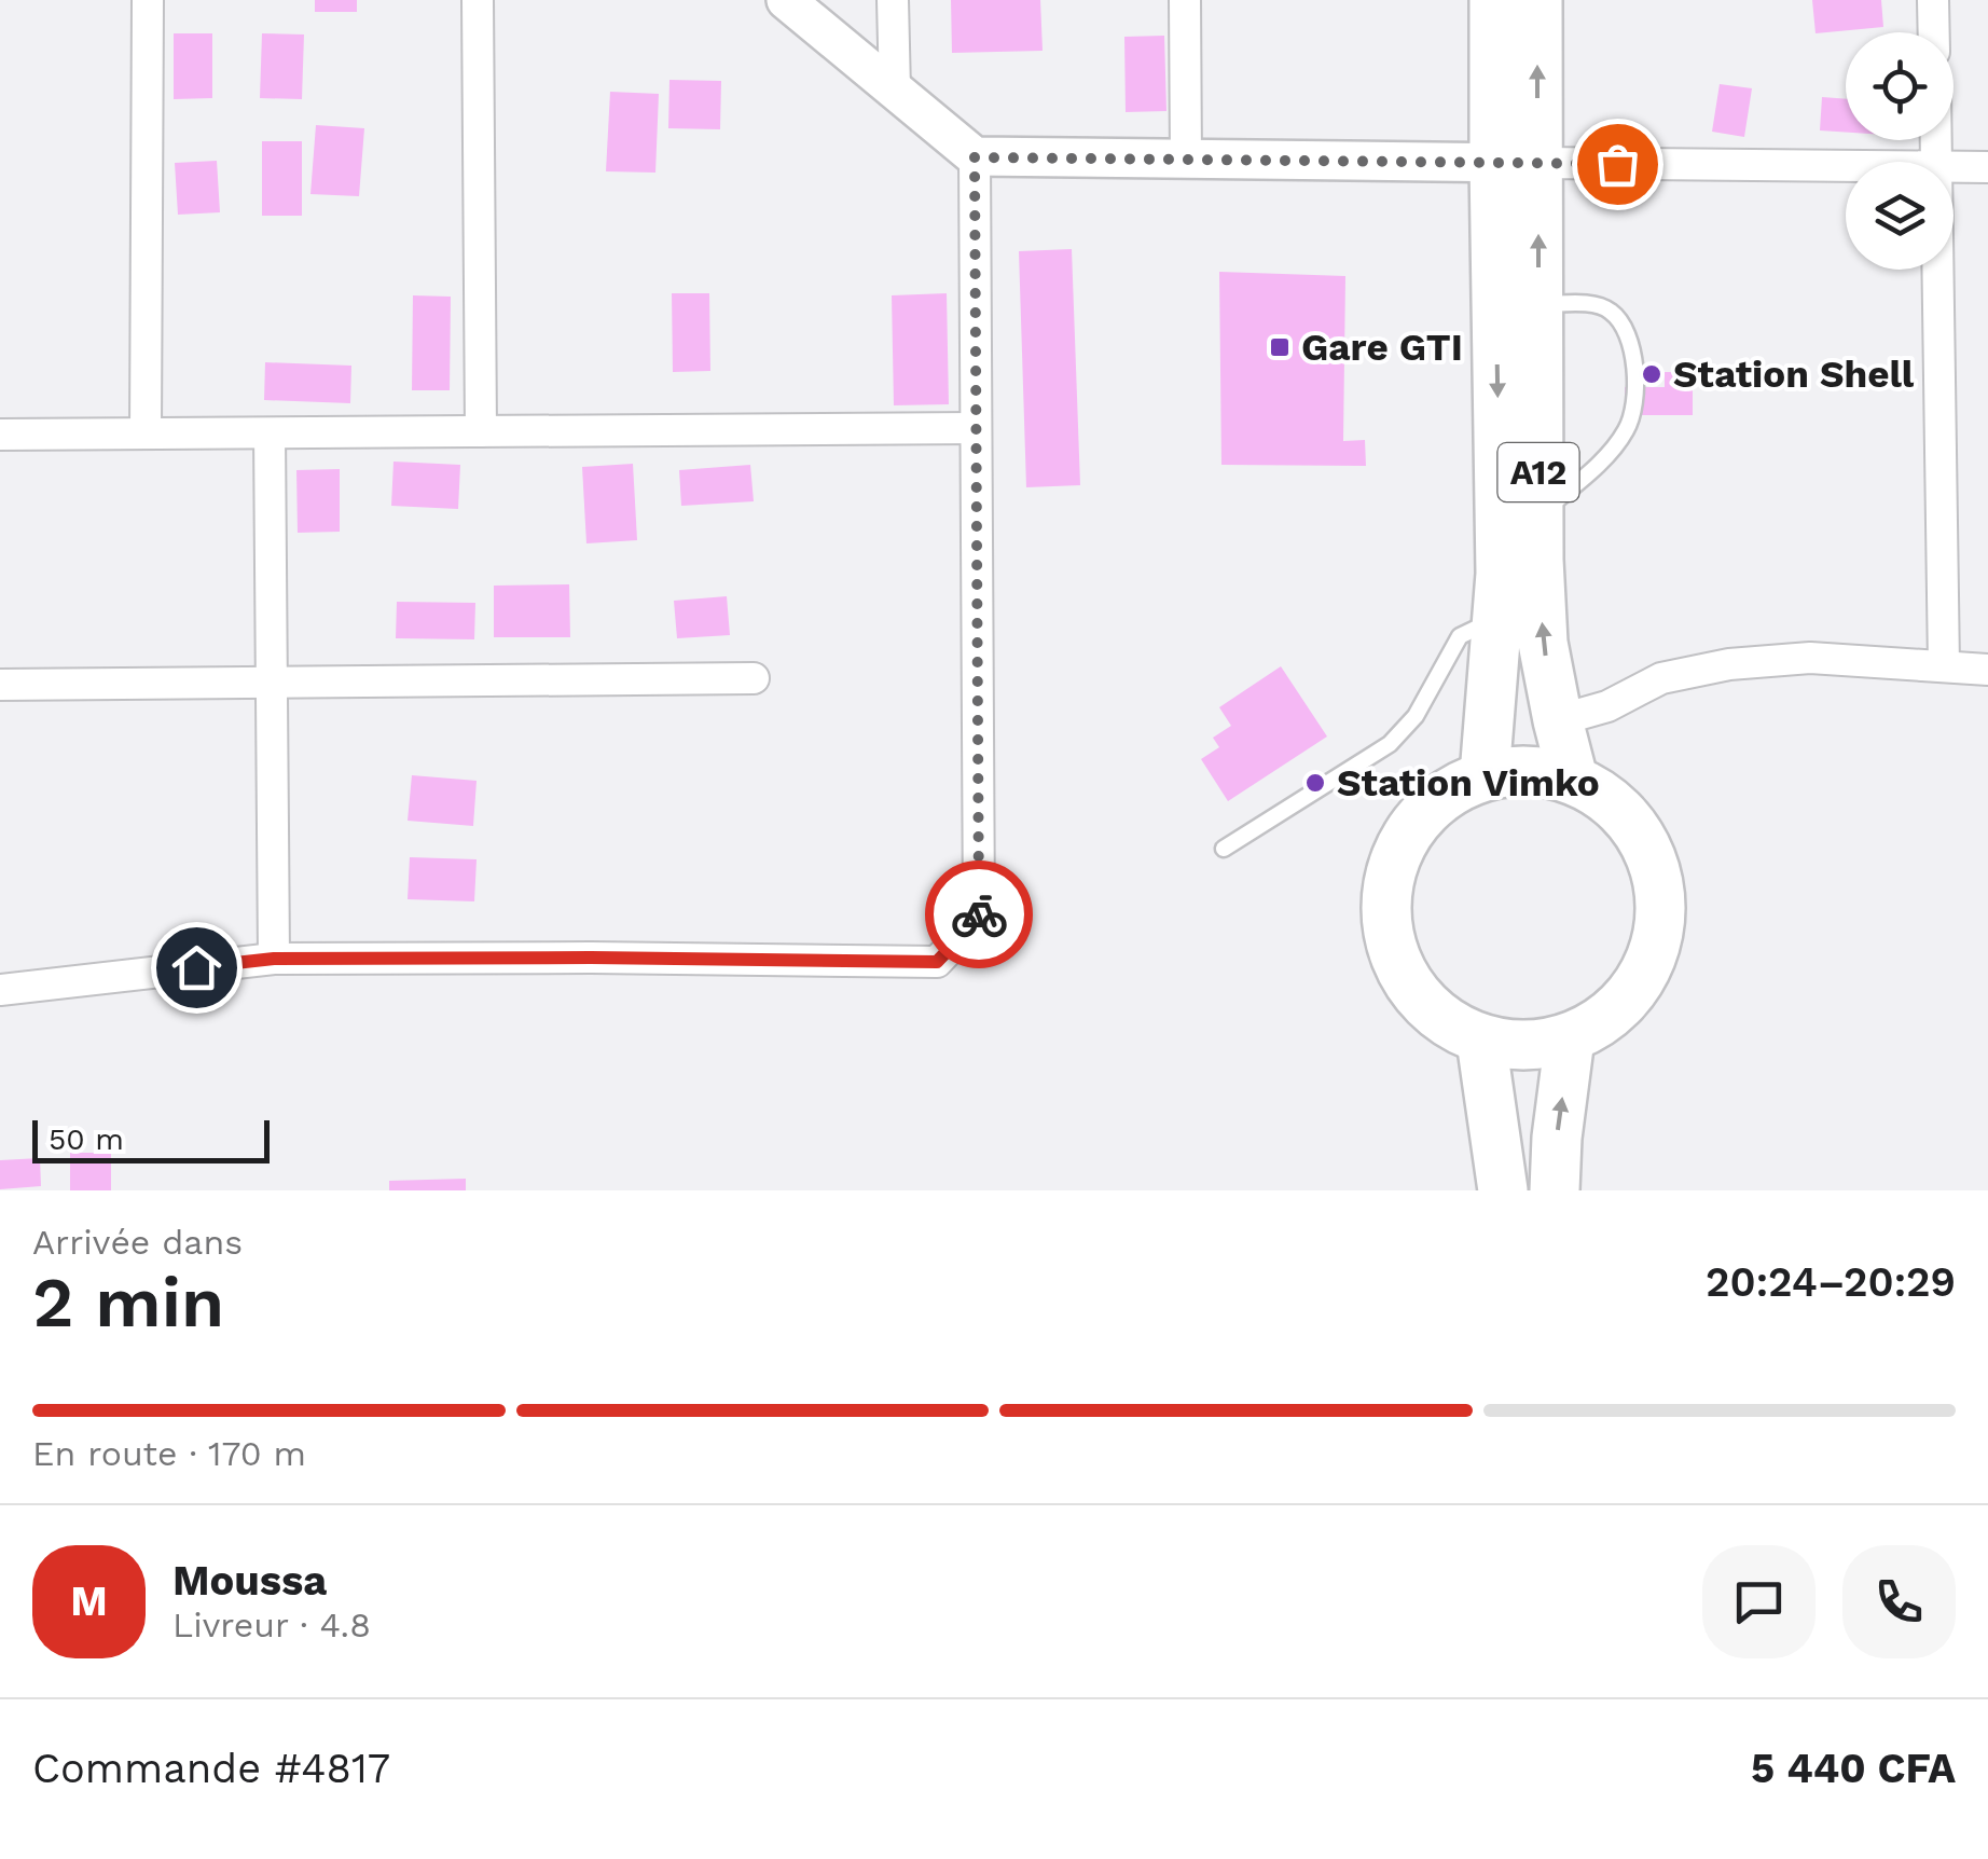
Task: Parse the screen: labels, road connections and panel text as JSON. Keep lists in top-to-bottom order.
{
  "streets": {
    "main road": ["A12"]
  },
  "places": {
    "transit": ["Gare GTI"],
    "other": ["Station Shell", "Station Vimko"]
  },
  "scale_bar": "50 m",
  "page": {
    "scale": "50 m",
    "heading": ["2 min", "Arrivée dans", "20:24–20:29"],
    "panel": [
      "Moussa",
      "Livreur · 4.8",
      "Commande #4817",
      "5 440 CFA"
    ],
    "bar": "En route · 170 m",
    "round": "M"
  }
}
